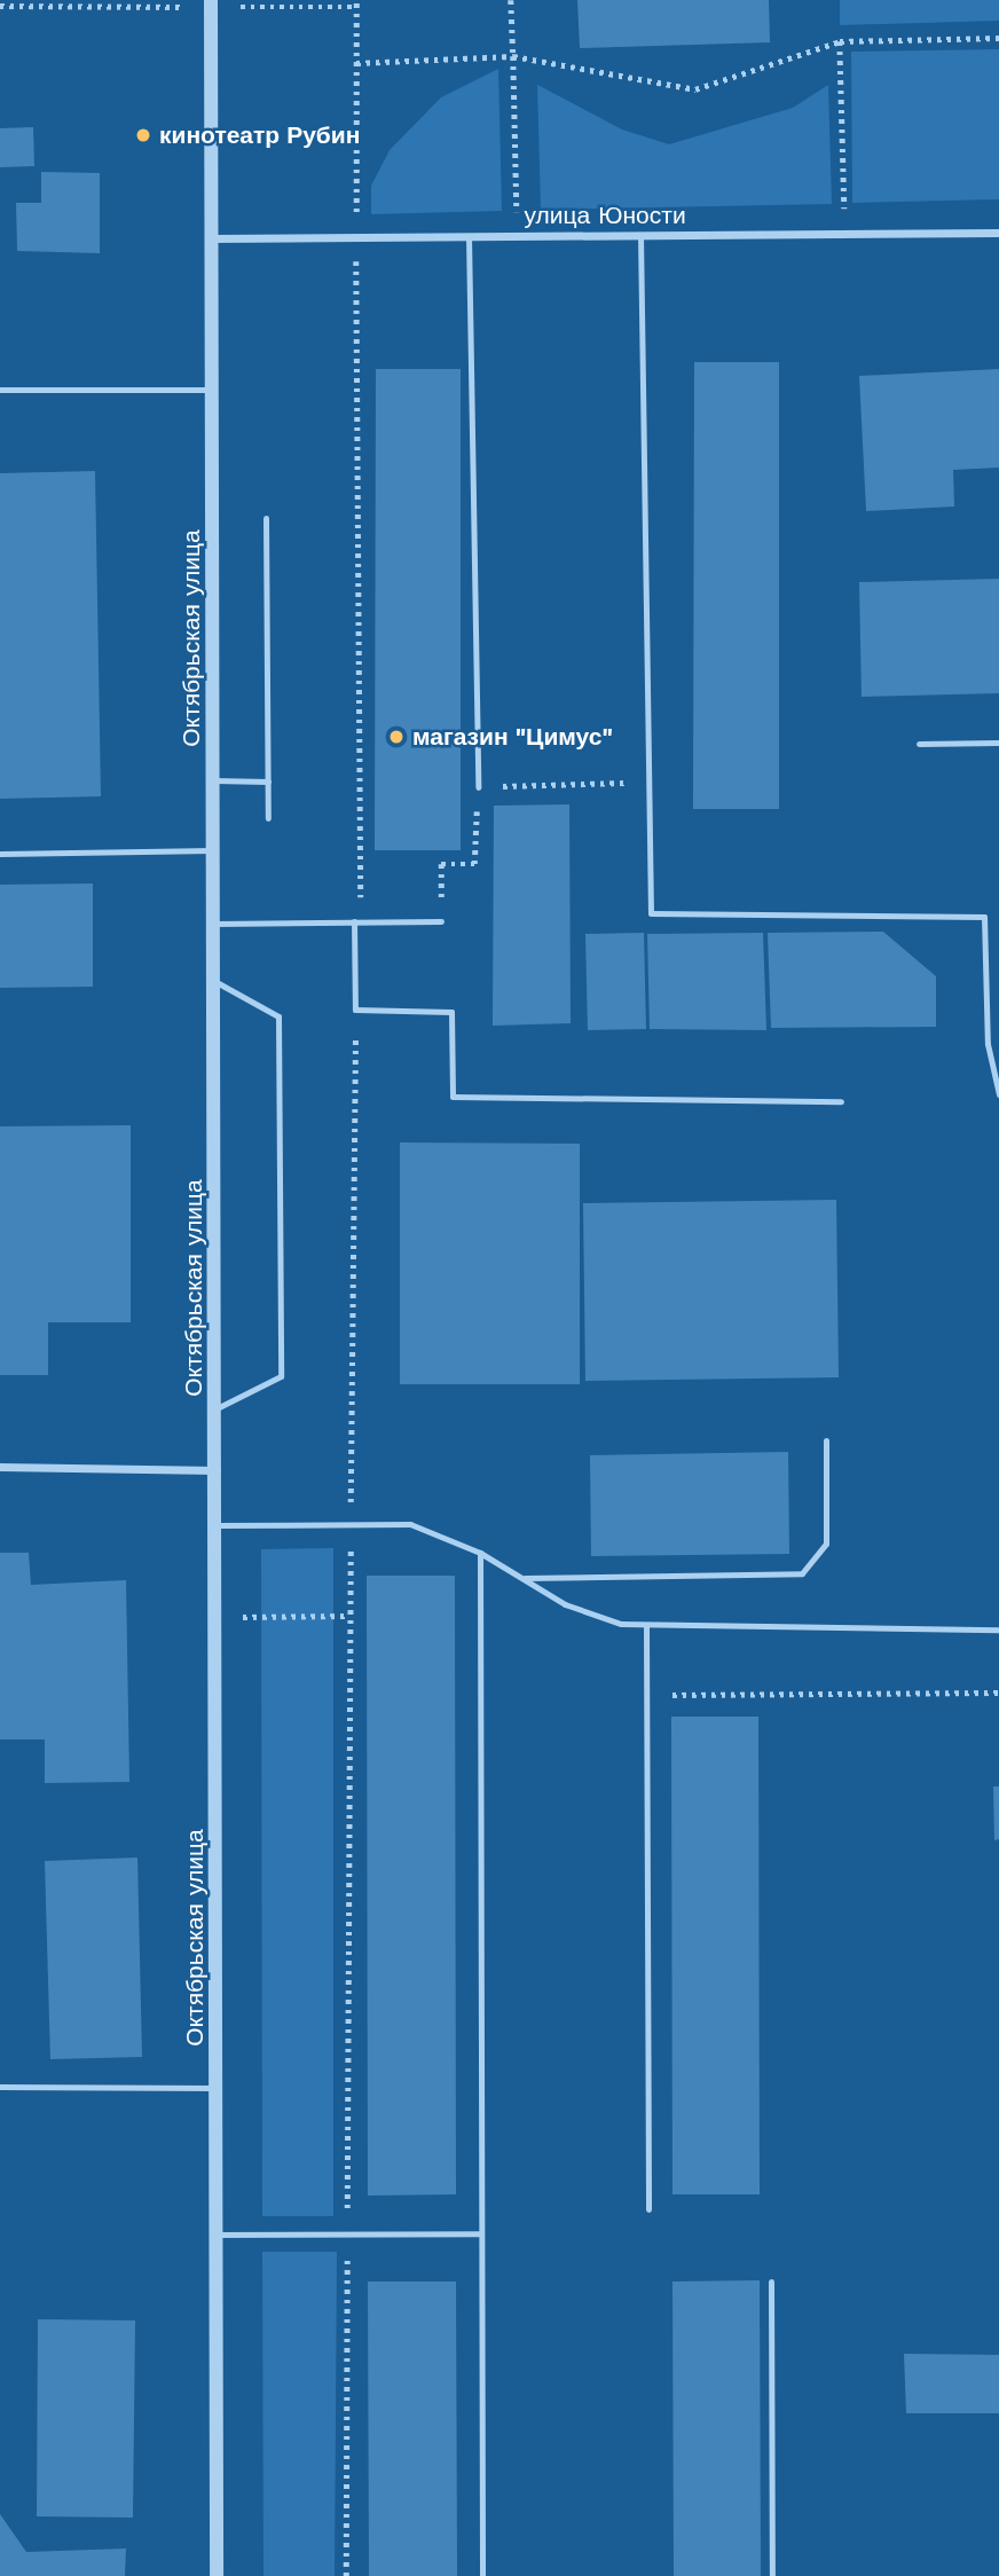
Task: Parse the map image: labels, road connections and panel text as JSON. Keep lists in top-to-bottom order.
{
  "streets": {
    "street": ["улица Юности", "Октябрьская улица"]
  },
  "crossings": [
    ["улица Юности", "Октябрьская улица"]
  ],
  "places": ["кинотеатр Рубин", "магазин \"Цимус\""]
}
